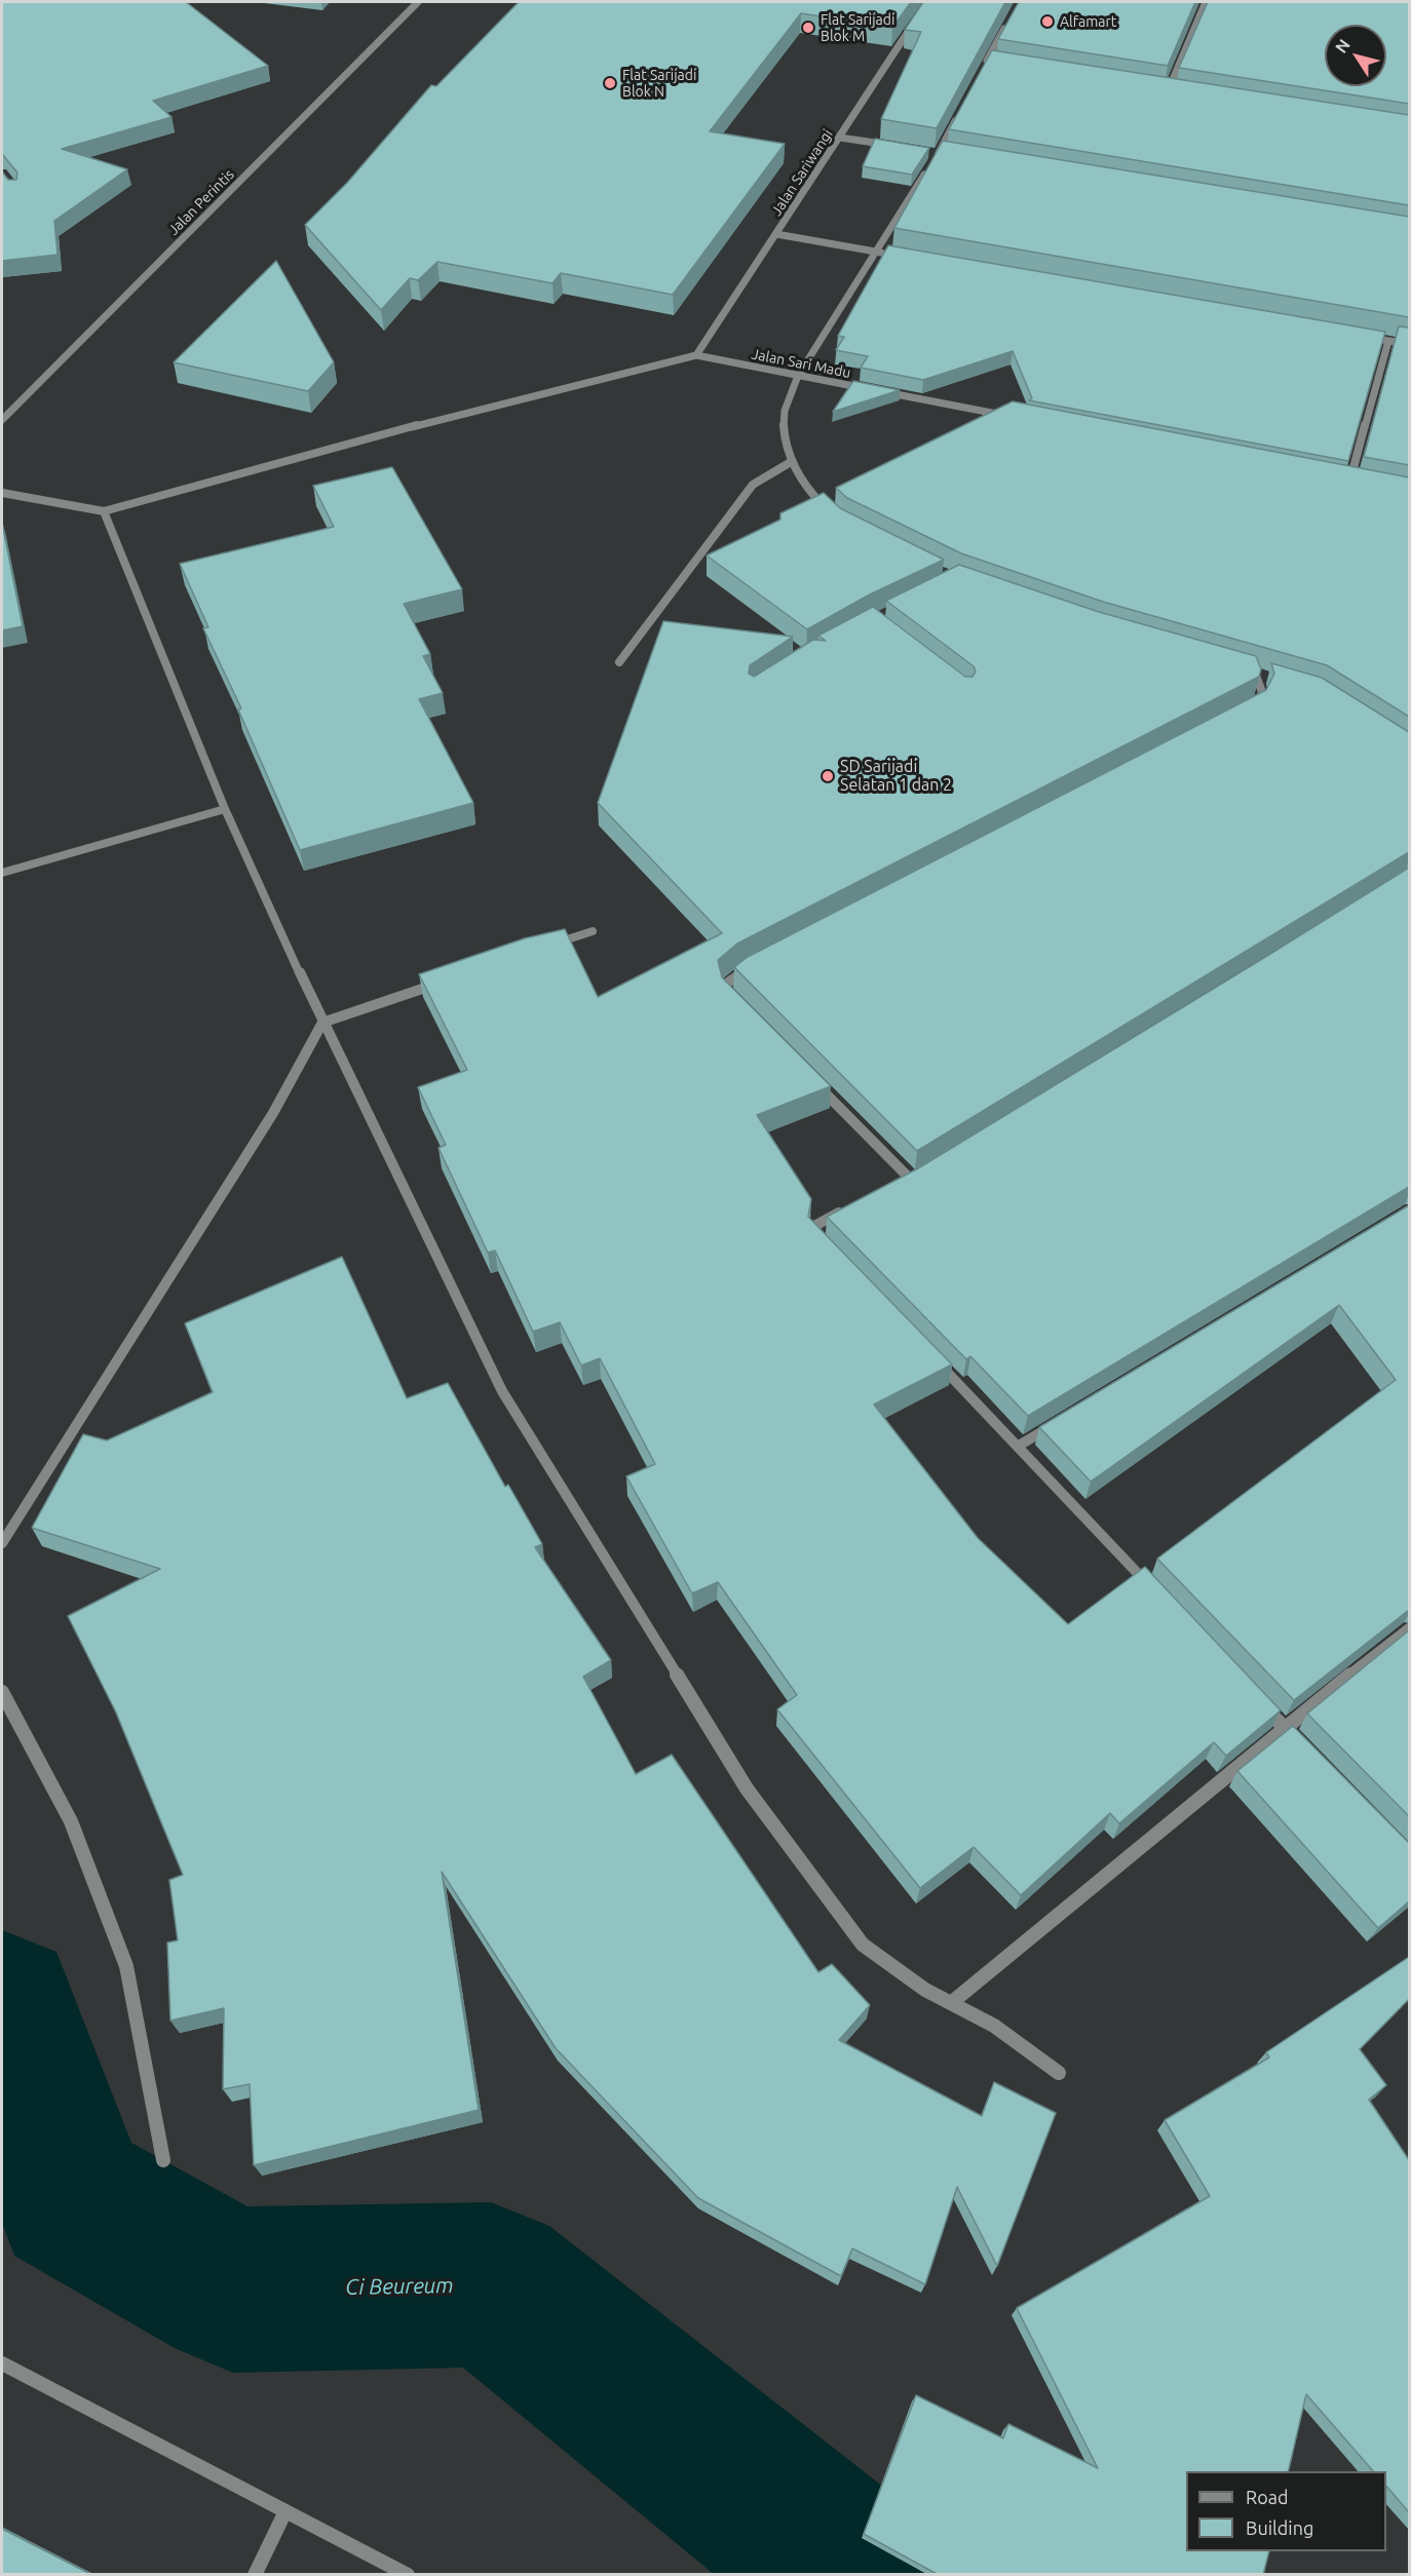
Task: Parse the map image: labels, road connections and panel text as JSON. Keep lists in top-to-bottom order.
{
  "streets": {
    "street": ["Jalan Sariwangi", "Jalan Perintis", "Jalan Sari Madu"]
  },
  "crossings": [
    ["Jalan Sariwangi", "Jalan Sari Madu"]
  ],
  "water": ["Ci Beureum"],
  "places": [
    "Alfamart",
    "Flat Sarijadi Blok M",
    "Flat Sarijadi Blok N",
    "SD Sarijadi Selatan 1 dan 2"
  ],
  "legend": ["Road", "Building"],
  "north": "top left"
}
